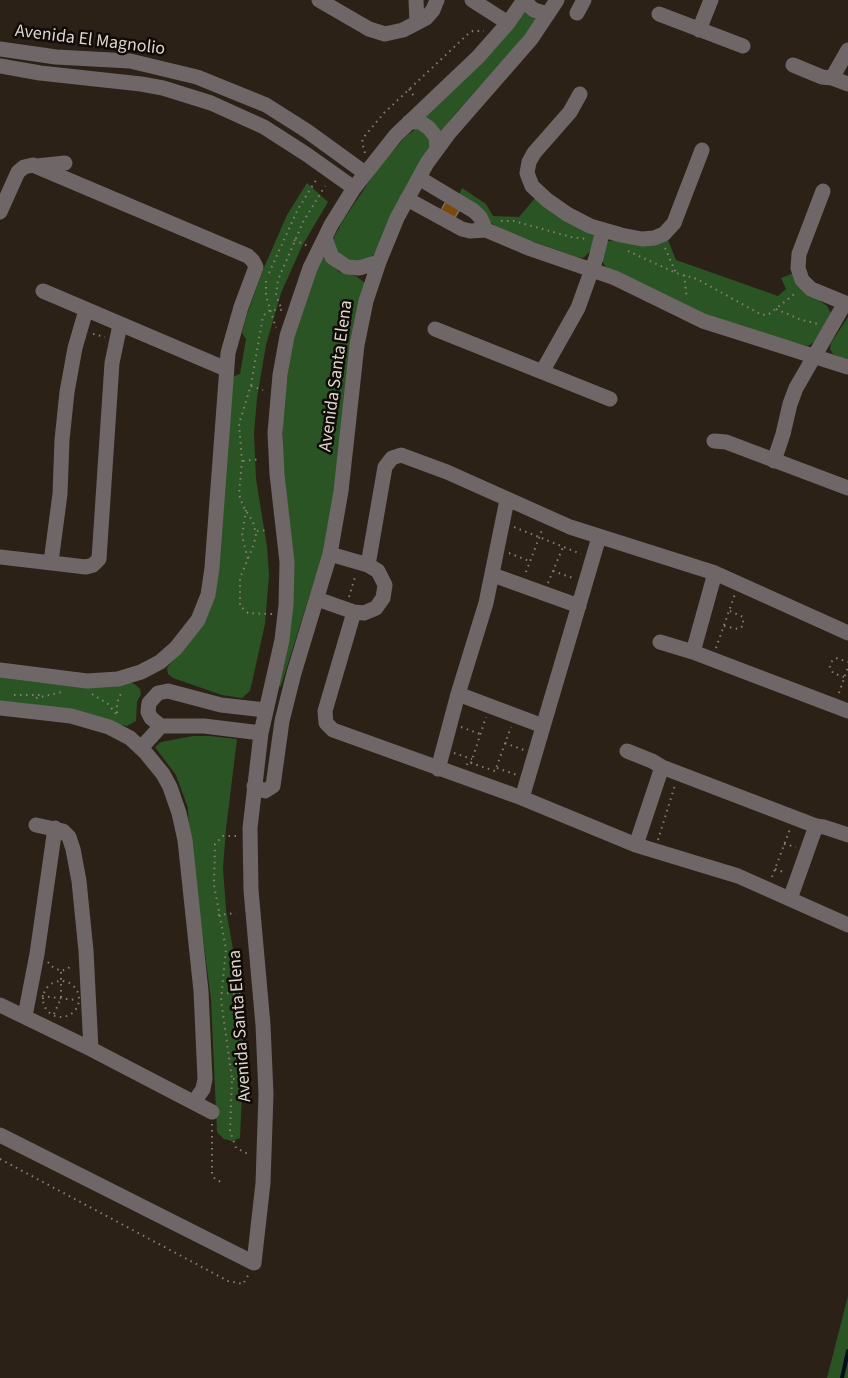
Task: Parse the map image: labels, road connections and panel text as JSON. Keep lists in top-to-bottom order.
{
  "streets": {
    "street": ["Avenida El Magnolio", "Avenida Santa Elena"]
  },
  "crossings": [
    ["Avenida El Magnolio", "Avenida Santa Elena"]
  ]
}
